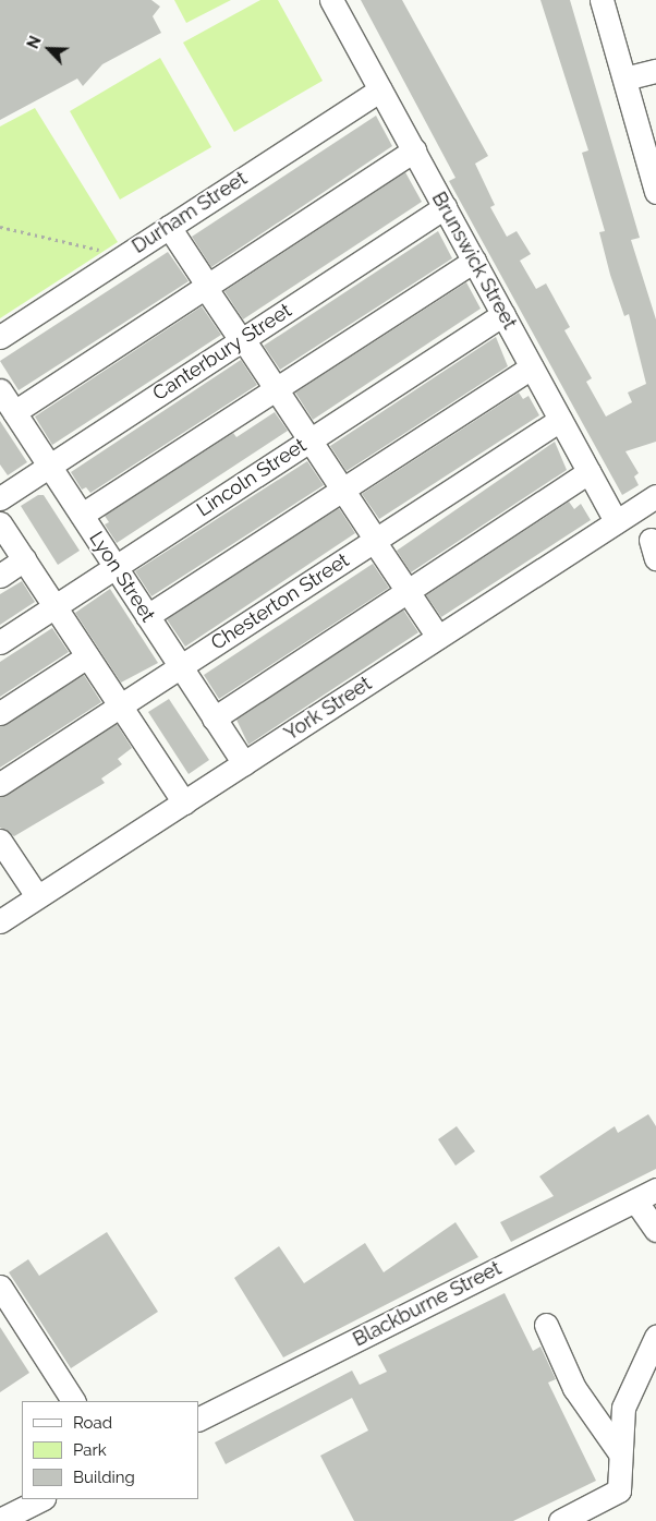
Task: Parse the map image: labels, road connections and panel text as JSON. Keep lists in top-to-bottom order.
{
  "streets": {
    "street": [
      "Durham Street",
      "Brunswick Street",
      "Canterbury Street",
      "Lincoln Street",
      "Lyon Street",
      "Chesterton Street",
      "York Street",
      "Blackburne Street"
    ]
  },
  "crossings": [
    ["Durham Street", "Brunswick Street"],
    ["Brunswick Street", "Canterbury Street"],
    ["Brunswick Street", "Lincoln Street"],
    ["Brunswick Street", "Chesterton Street"],
    ["Brunswick Street", "York Street"],
    ["Canterbury Street", "Lyon Street"],
    ["Lincoln Street", "Lyon Street"],
    ["Lyon Street", "Chesterton Street"],
    ["Lyon Street", "York Street"]
  ],
  "legend": ["Road", "Park", "Building"],
  "north": "top left"
}
